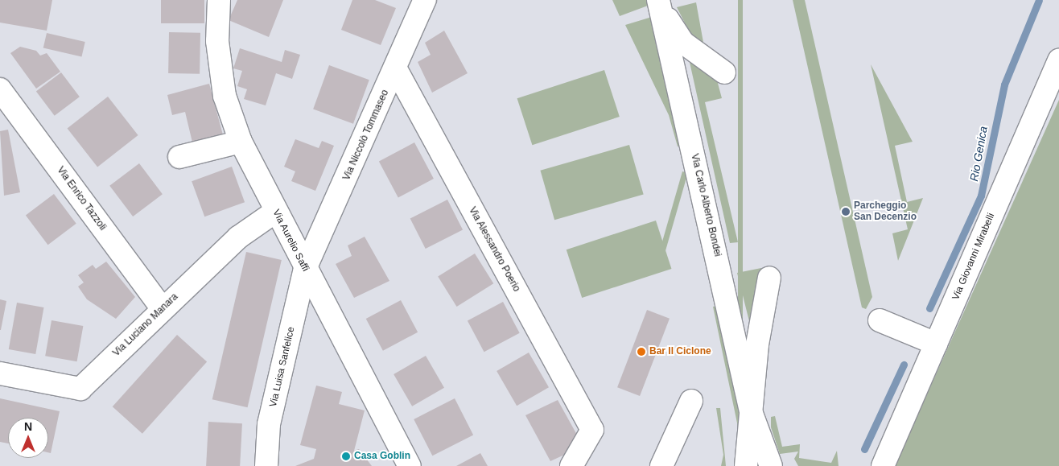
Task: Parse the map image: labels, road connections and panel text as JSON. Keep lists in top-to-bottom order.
{
  "streets": {
    "street": [
      "Via Niccolò Tommaseo",
      "Via Enrico Tazzoli",
      "Via Carlo Alberto Bondei",
      "Via Aurelio Saffi",
      "Via Alessandro Poerio",
      "Via Giovanni Mirabelli",
      "Via Luciano Manara",
      "Via Luisa Sanfelice"
    ]
  },
  "crossings": [
    ["Via Niccolò Tommaseo", "Via Aurelio Saffi"],
    ["Via Niccolò Tommaseo", "Via Alessandro Poerio"],
    ["Via Niccolò Tommaseo", "Via Luisa Sanfelice"],
    ["Via Enrico Tazzoli", "Via Luciano Manara"],
    ["Via Aurelio Saffi", "Via Luciano Manara"],
    ["Via Aurelio Saffi", "Via Luisa Sanfelice"]
  ],
  "water": ["Rio Genica"],
  "places": ["Parcheggio San Decenzio", "Bar Il Ciclone", "Casa Goblin"],
  "north": "top"
}
